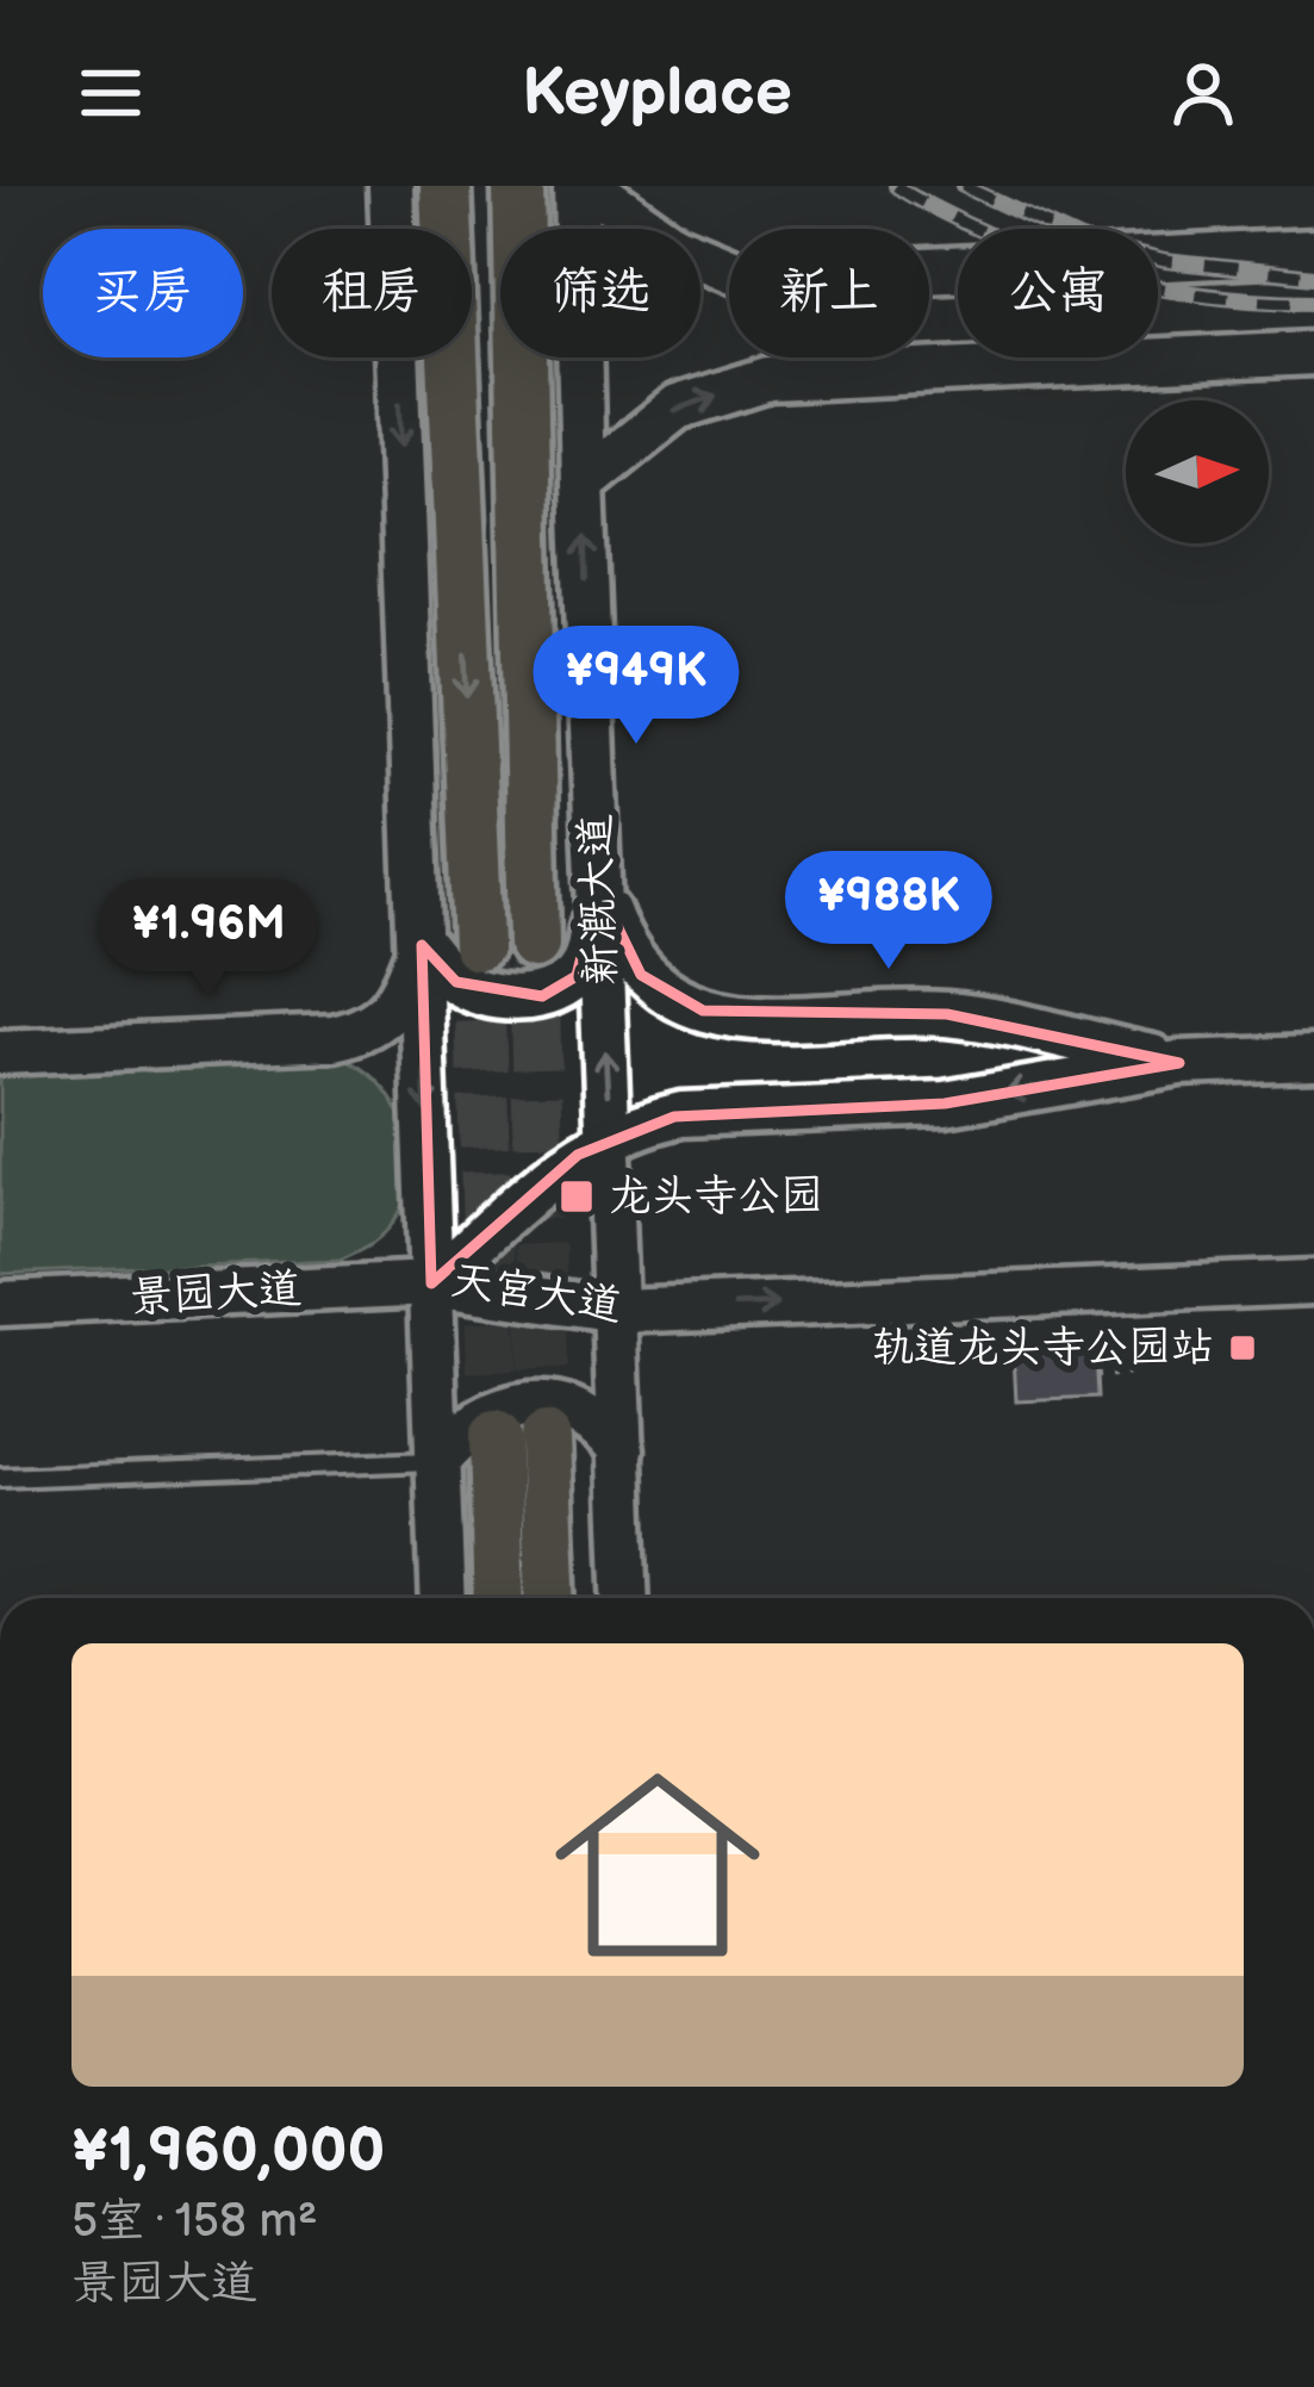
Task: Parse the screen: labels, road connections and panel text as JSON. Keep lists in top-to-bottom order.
{
  "streets": {
    "main road": ["新溉大道"],
    "street": ["景园大道", "天宫大道"]
  },
  "crossings": [
    ["新溉大道", "天宫大道"],
    ["景园大道", "天宫大道"]
  ],
  "places": {
    "transit": ["龙头寺公园", "轨道龙头寺公园站"]
  },
  "north": "right",
  "page": {
    "header": "Keyplace",
    "chip": [
      "买房",
      "租房",
      "筛选",
      "新上",
      "公寓"
    ],
    "price": ["¥949K", "¥988K", "¥1.96M"],
    "list": [
      {
        "name": "¥1,960,000",
        "note": "5室 · 158 m² · 景园大道"
      }
    ]
  }
}
